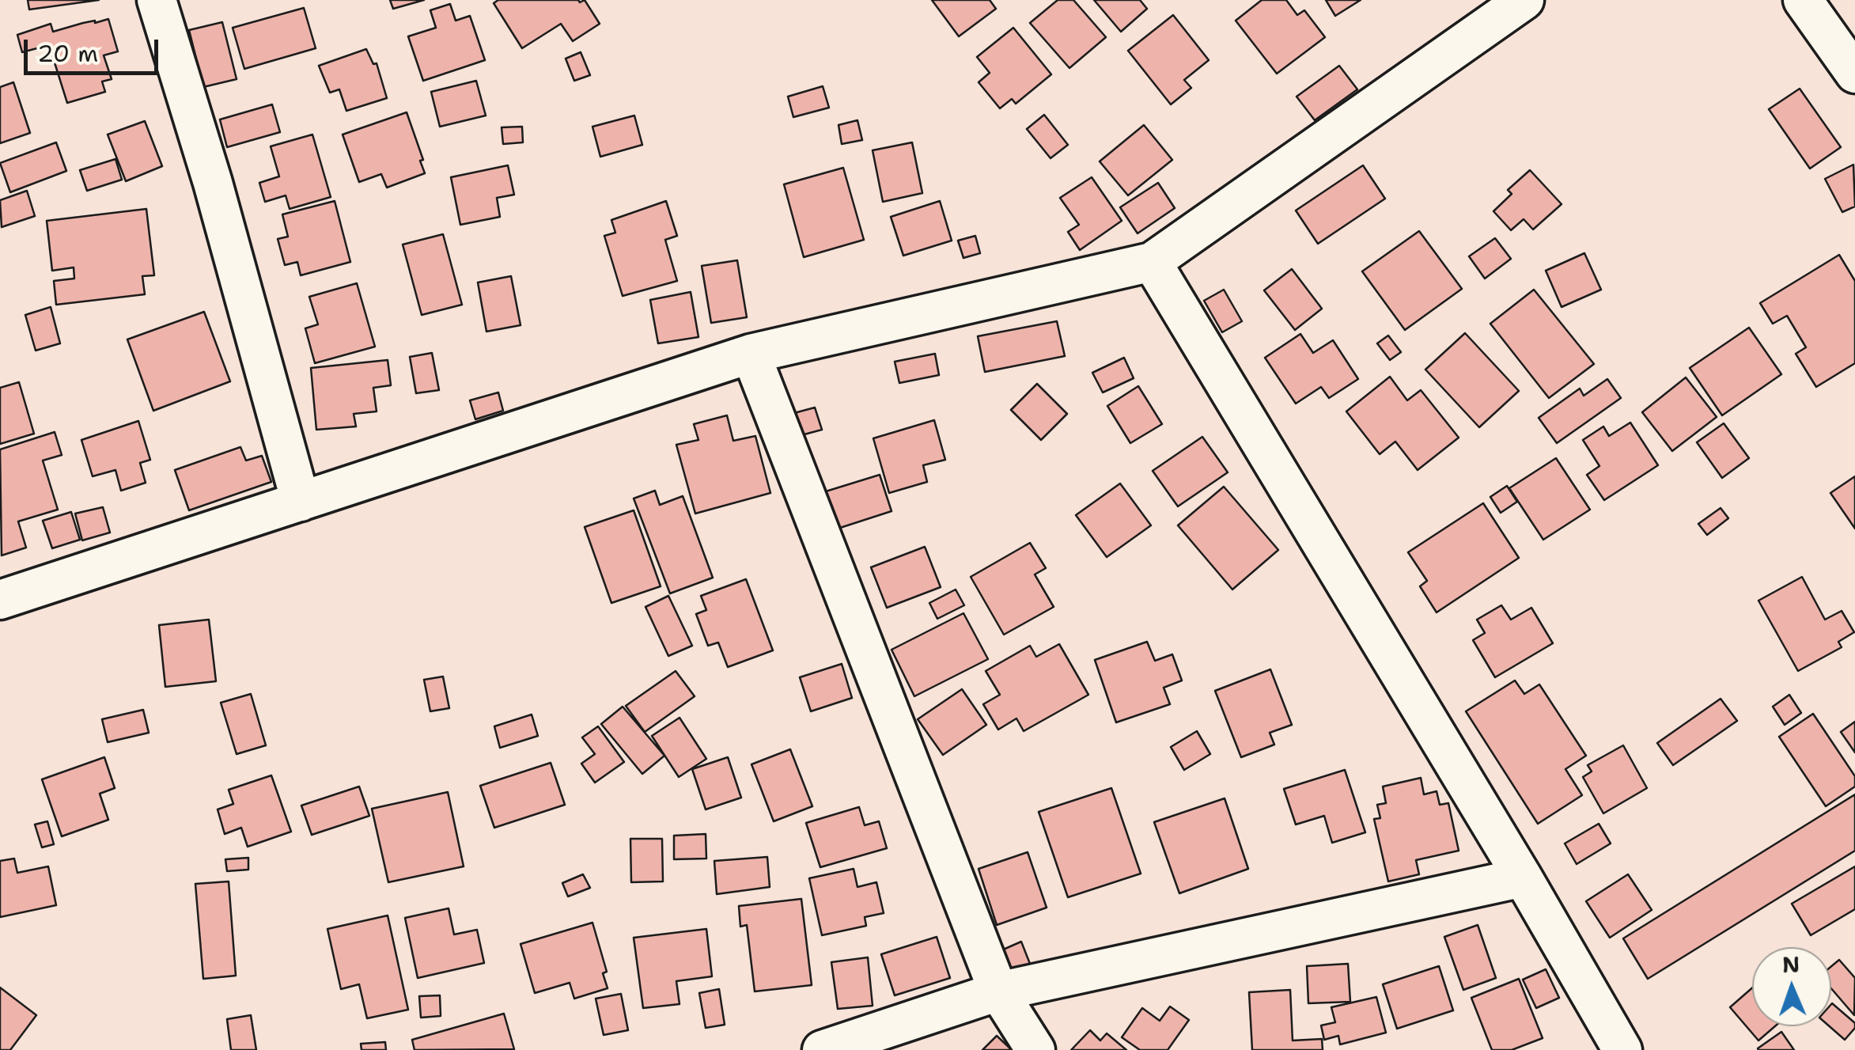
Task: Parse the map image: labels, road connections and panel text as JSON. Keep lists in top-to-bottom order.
{
  "scale_bar": "20 m",
  "north": "top"
}
